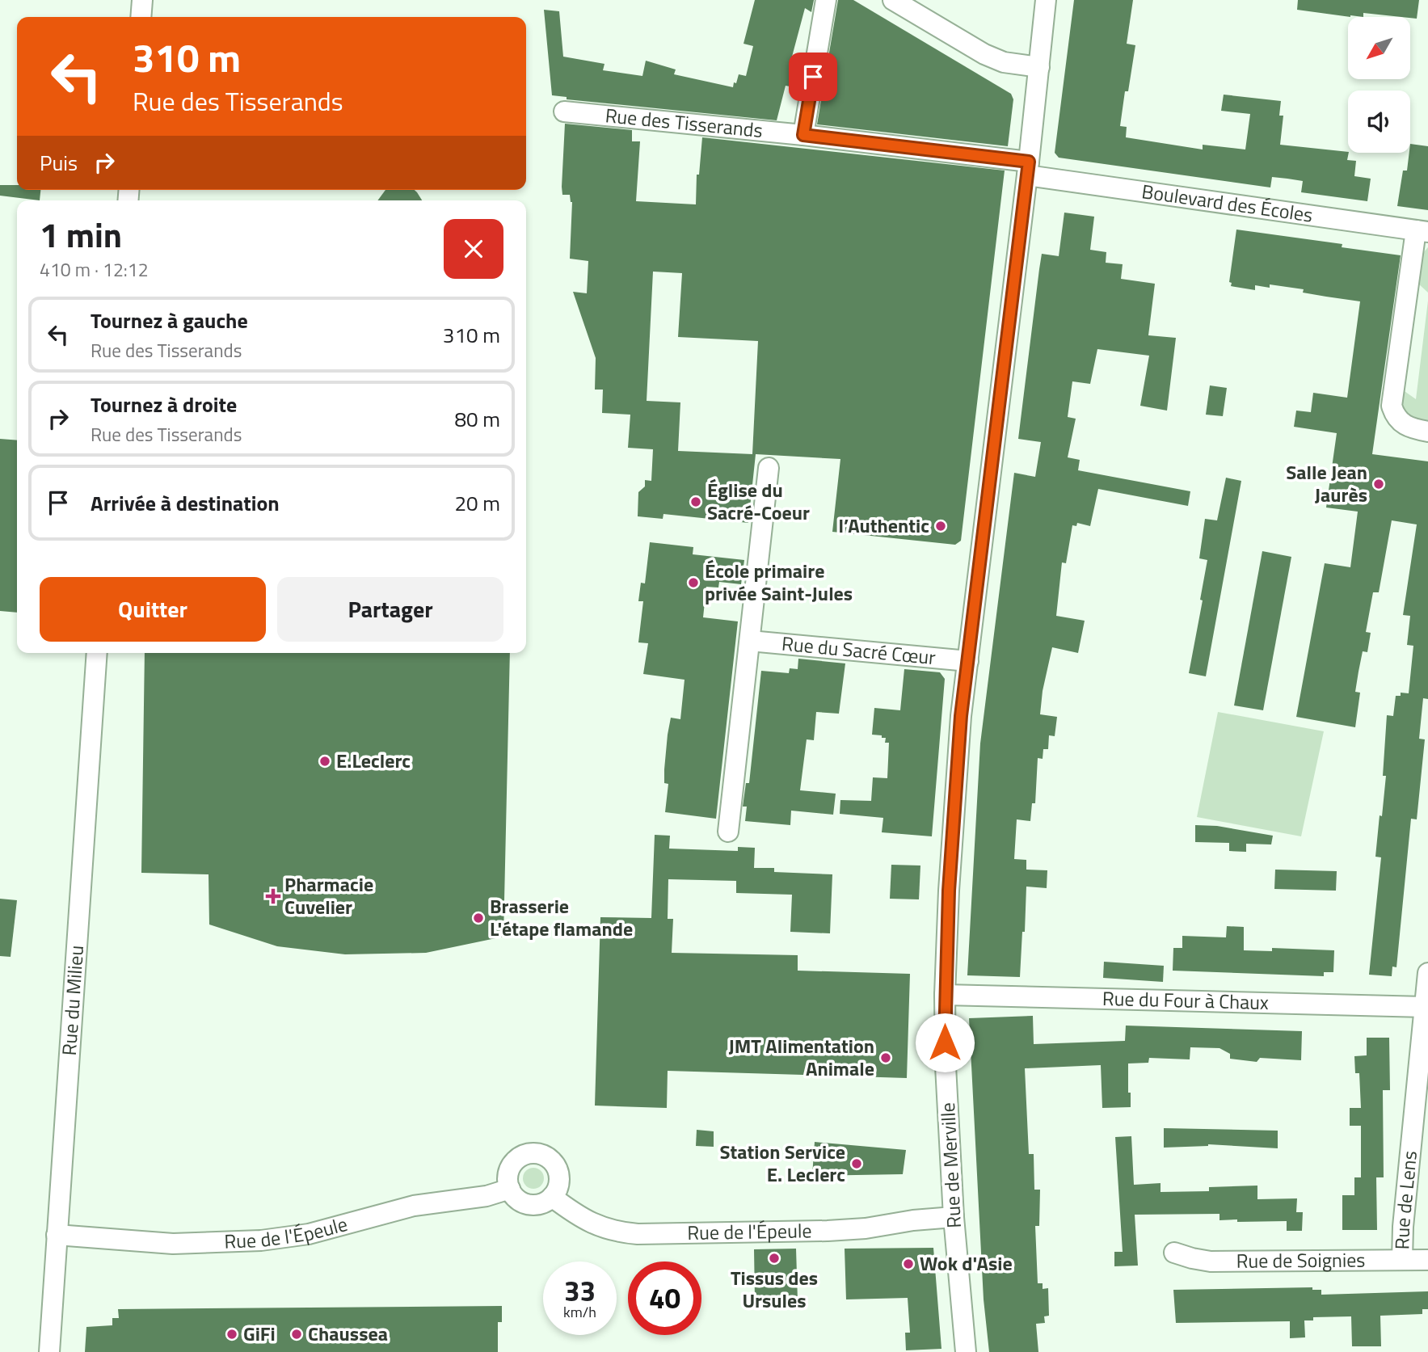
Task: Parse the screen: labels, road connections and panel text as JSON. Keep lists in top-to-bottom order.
{
  "streets": {
    "street": [
      "Rue des Tisserands",
      "Boulevard des Écoles",
      "Rue du Sacré Cœur",
      "Rue du Milieu",
      "Rue du Four à Chaux",
      "Rue de Merville",
      "Rue de Lens",
      "Rue de l'Épeule",
      "Rue de Soignies"
    ]
  },
  "crossings": [
    ["Rue des Tisserands", "Boulevard des Écoles"],
    ["Rue des Tisserands", "Rue de Merville"],
    ["Boulevard des Écoles", "Rue de Merville"],
    ["Rue du Sacré Cœur", "Rue de Merville"],
    ["Rue du Milieu", "Rue de l'Épeule"],
    ["Rue du Four à Chaux", "Rue de Merville"],
    ["Rue du Four à Chaux", "Rue de Lens"],
    ["Rue de Merville", "Rue de l'Épeule"],
    ["Rue de Lens", "Rue de Soignies"]
  ],
  "places": {
    "other": [
      "Salle Jean Jaurès",
      "Église du Sacré-Coeur",
      "l’Authentic",
      "École primaire privée Saint-Jules",
      "E.Leclerc",
      "Brasserie L'étape flamande",
      "JMT Alimentation Animale",
      "Station Service E. Leclerc",
      "Tissus des Ursules",
      "Wok d'Asie",
      "GiFi",
      "Chaussea"
    ],
    "health": ["Pharmacie Cuvelier"]
  },
  "north": "bottom left",
  "page": {
    "turn": ["310 m", "Rue des Tisserands"],
    "then": "Puis",
    "heading": ["1 min", "410 m · 12:12"],
    "list": [
      {
        "name": "Tournez à gauche",
        "note": "Rue des Tisserands",
        "value": "310 m"
      },
      {
        "name": "Tournez à droite",
        "note": "Rue des Tisserands",
        "value": "80 m"
      },
      {
        "name": "Arrivée à destination",
        "value": "20 m"
      }
    ],
    "buttons": ["Quitter", "Partager"],
    "speed": "33 km/h",
    "limit": "40"
  }
}
